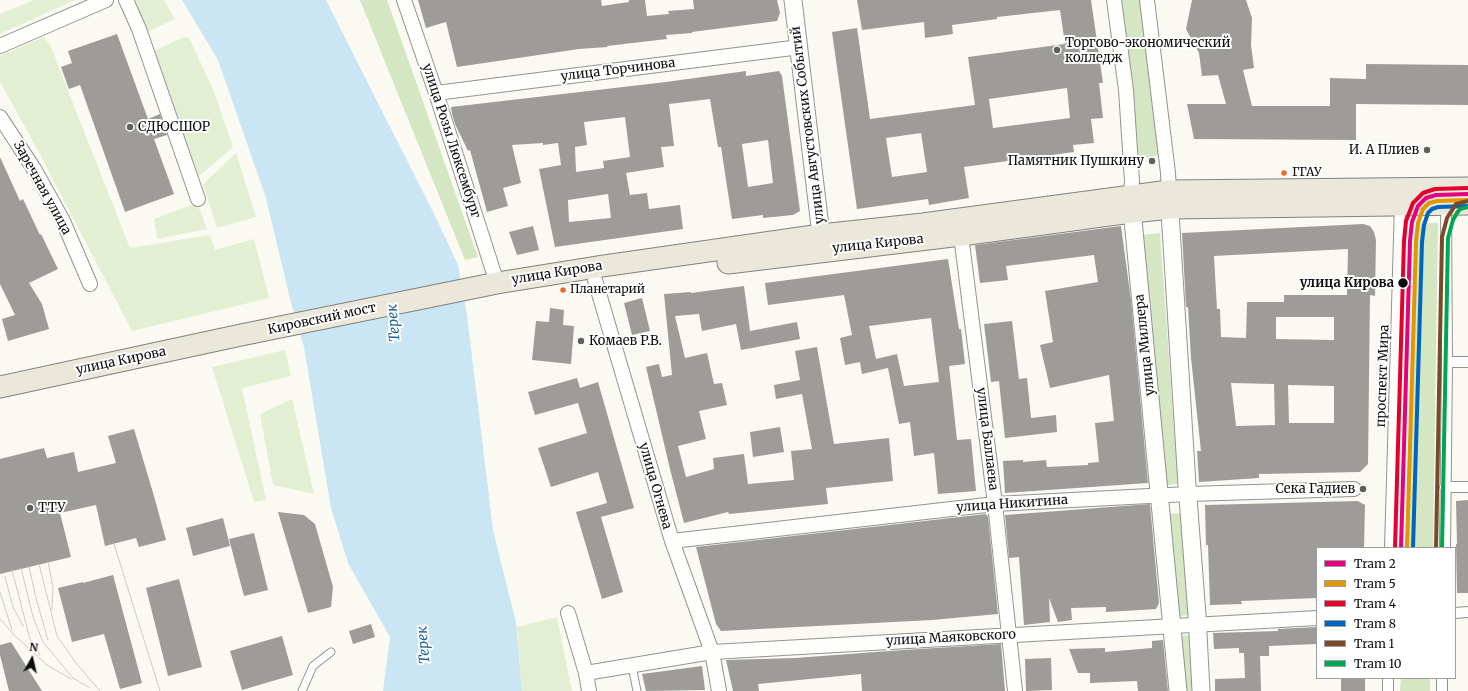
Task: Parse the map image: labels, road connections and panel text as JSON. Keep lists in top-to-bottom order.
{
  "streets": {
    "main road": ["улица Кирова", "Кировский мост"],
    "street": [
      "улица Торчинова",
      "улица Августовских Событий",
      "улица Розы Люксембург",
      "Заречная улица",
      "улица Миллера",
      "проспект Мира",
      "улица Баллаева",
      "улица Огнева",
      "улица Никитина",
      "улица Маяковского"
    ]
  },
  "crossings": [
    ["улица Торчинова", "улица Августовских Событий"],
    ["улица Торчинова", "улица Розы Люксембург"],
    ["улица Августовских Событий", "улица Кирова"],
    ["улица Розы Люксембург", "улица Кирова"],
    ["улица Розы Люксембург", "Кировский мост"],
    ["улица Кирова", "Кировский мост"],
    ["улица Кирова", "улица Миллера"],
    ["улица Кирова", "проспект Мира"],
    ["улица Кирова", "улица Баллаева"],
    ["улица Кирова", "улица Огнева"],
    ["улица Миллера", "улица Никитина"],
    ["улица Миллера", "улица Маяковского"],
    ["улица Баллаева", "улица Никитина"],
    ["улица Баллаева", "улица Маяковского"],
    ["улица Огнева", "улица Никитина"],
    ["улица Огнева", "улица Маяковского"]
  ],
  "water": ["Терек"],
  "places": [
    "Торгово-экономический колледж",
    "СДЮСШОР",
    "И. А Плиев",
    "Памятник Пушкину",
    "ГГАУ",
    "улица Кирова",
    "Планетарий",
    "Комаев Р.В.",
    "Сека Гадиев",
    "ТТУ"
  ],
  "lines": [
    "tram line 4",
    "tram line 2",
    "tram line 5",
    "tram line 1",
    "tram line 8",
    "tram line 10"
  ],
  "legend": [
    "Tram 2",
    "Tram 5",
    "Tram 4",
    "Tram 8",
    "Tram 1",
    "Tram 10"
  ],
  "north": "top"
}
